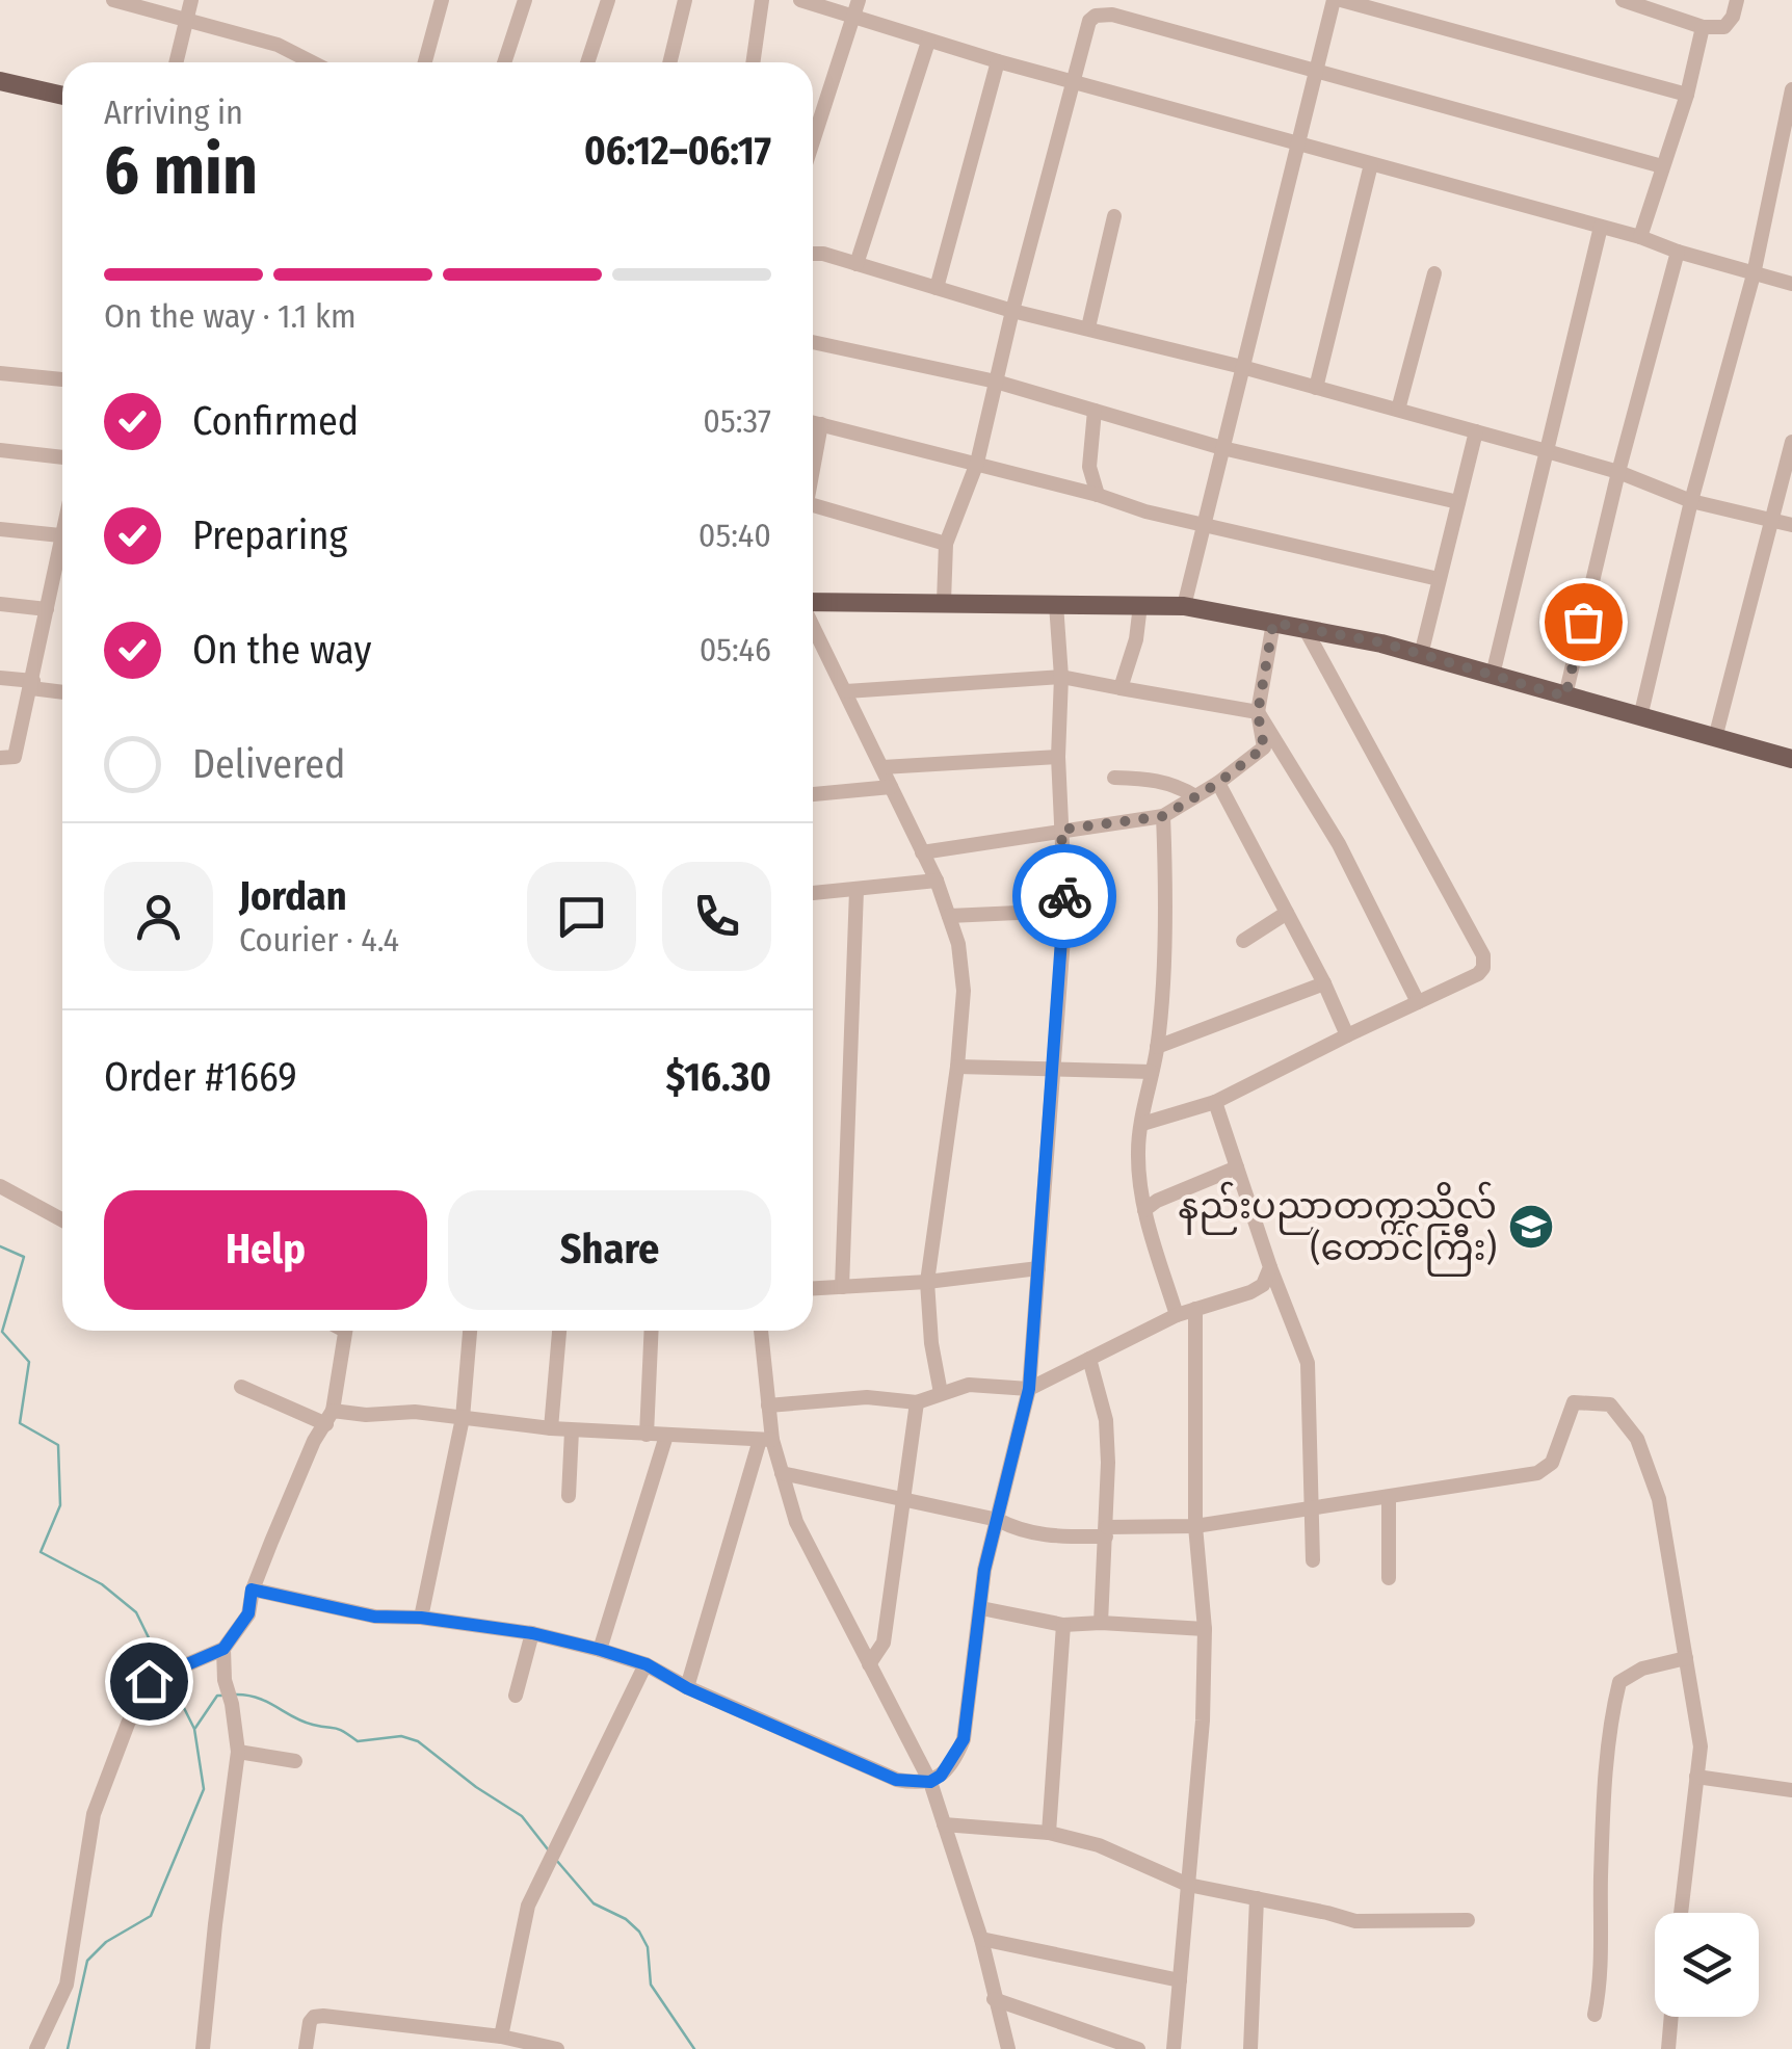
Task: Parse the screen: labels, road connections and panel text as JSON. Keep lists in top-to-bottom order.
{
  "places": {
    "school or university": ["နည်းပညာတက္ကသိုလ် (တောင်ကြီး)"]
  },
  "page": {
    "heading": ["6 min", "Arriving in", "06:12–06:17"],
    "panel": [
      "Jordan",
      "Courier · 4.4",
      "Order #1669",
      "$16.30"
    ],
    "bar": "On the way · 1.1 km",
    "list": [
      ["Confirmed", "05:37"],
      ["Preparing", "05:40"],
      ["On the way", "05:46"],
      "Delivered"
    ],
    "buttons": ["Help", "Share"]
  }
}
